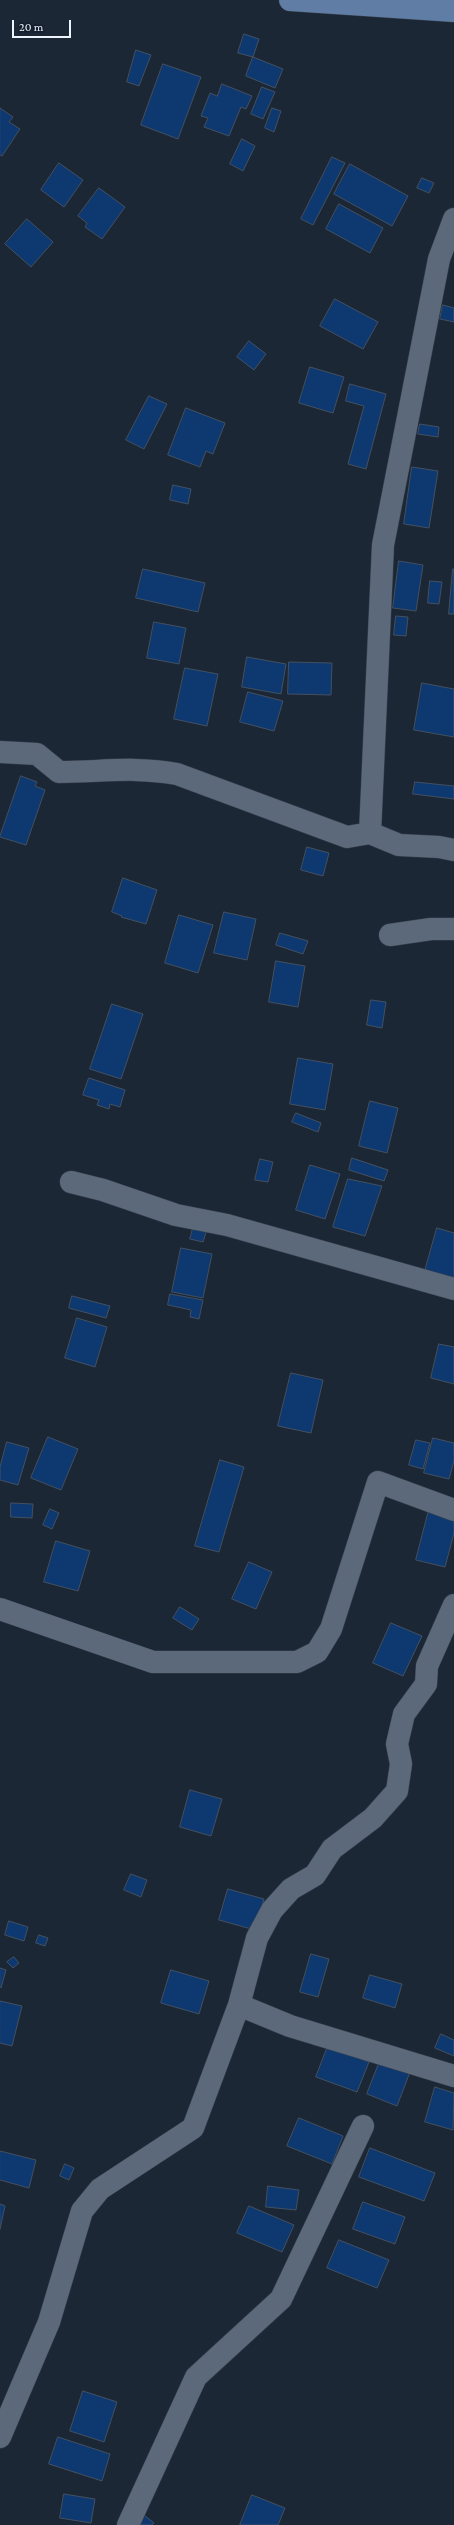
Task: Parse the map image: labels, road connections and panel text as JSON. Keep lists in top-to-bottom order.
{
  "scale_bar": "20 m"
}
